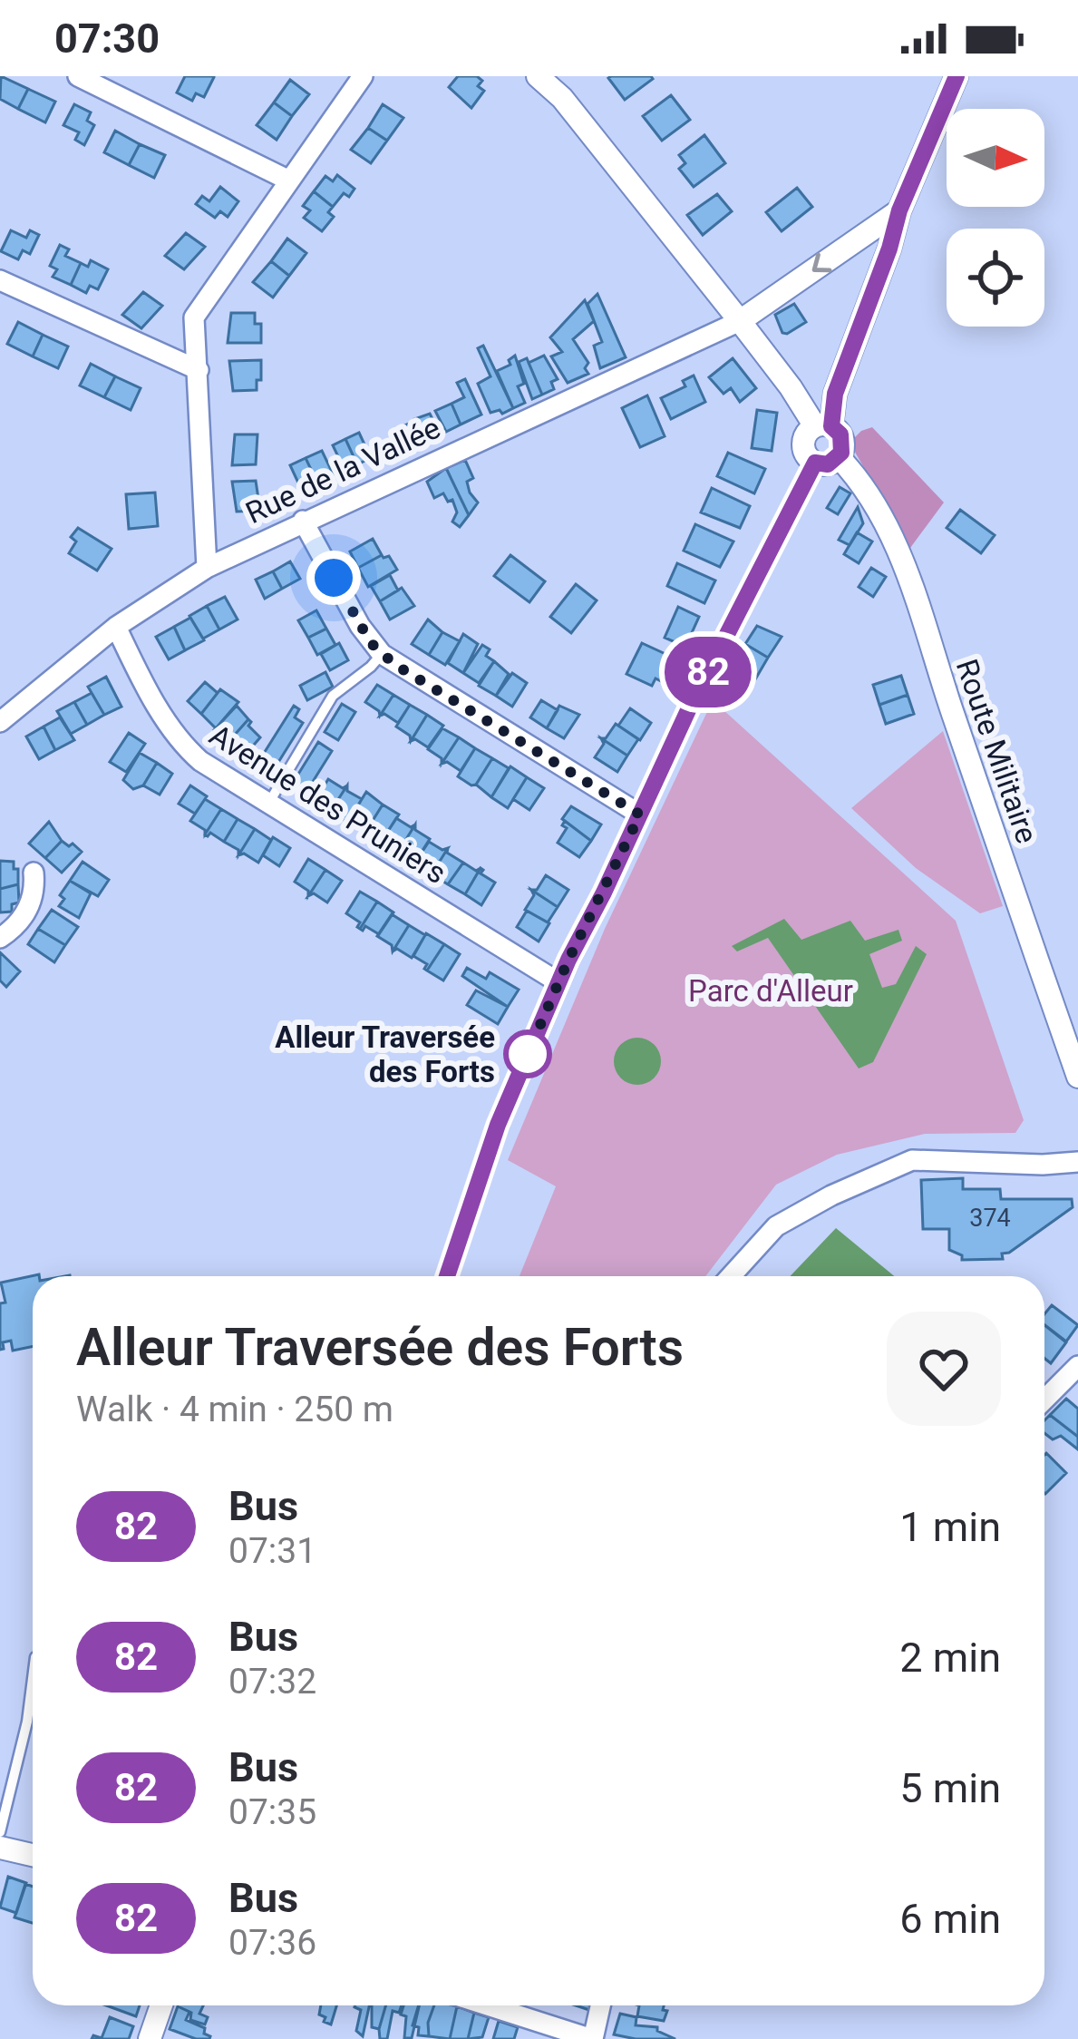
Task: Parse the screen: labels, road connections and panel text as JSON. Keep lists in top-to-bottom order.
{
  "streets": {
    "street": ["Rue de la Vallée", "Route Militaire", "Avenue des Pruniers"]
  },
  "crossings": [
    ["Rue de la Vallée", "Avenue des Pruniers"]
  ],
  "parks": ["Parc d'Alleur"],
  "places": ["Alleur Traversée des Forts"],
  "lines": ["bus line 82"],
  "house_numbers": ["374"],
  "north": "right",
  "page": {
    "status": "07:30",
    "on_map": "82",
    "heading": ["Alleur Traversée des Forts", "Walk · 4 min · 250 m"],
    "list": [
      {
        "mark": "82",
        "name": "Bus",
        "note": "07:31",
        "value": "1 min"
      },
      {
        "mark": "82",
        "name": "Bus",
        "note": "07:32",
        "value": "2 min"
      },
      {
        "mark": "82",
        "name": "Bus",
        "note": "07:35",
        "value": "5 min"
      },
      {
        "mark": "82",
        "name": "Bus",
        "note": "07:36",
        "value": "6 min"
      }
    ]
  }
}
